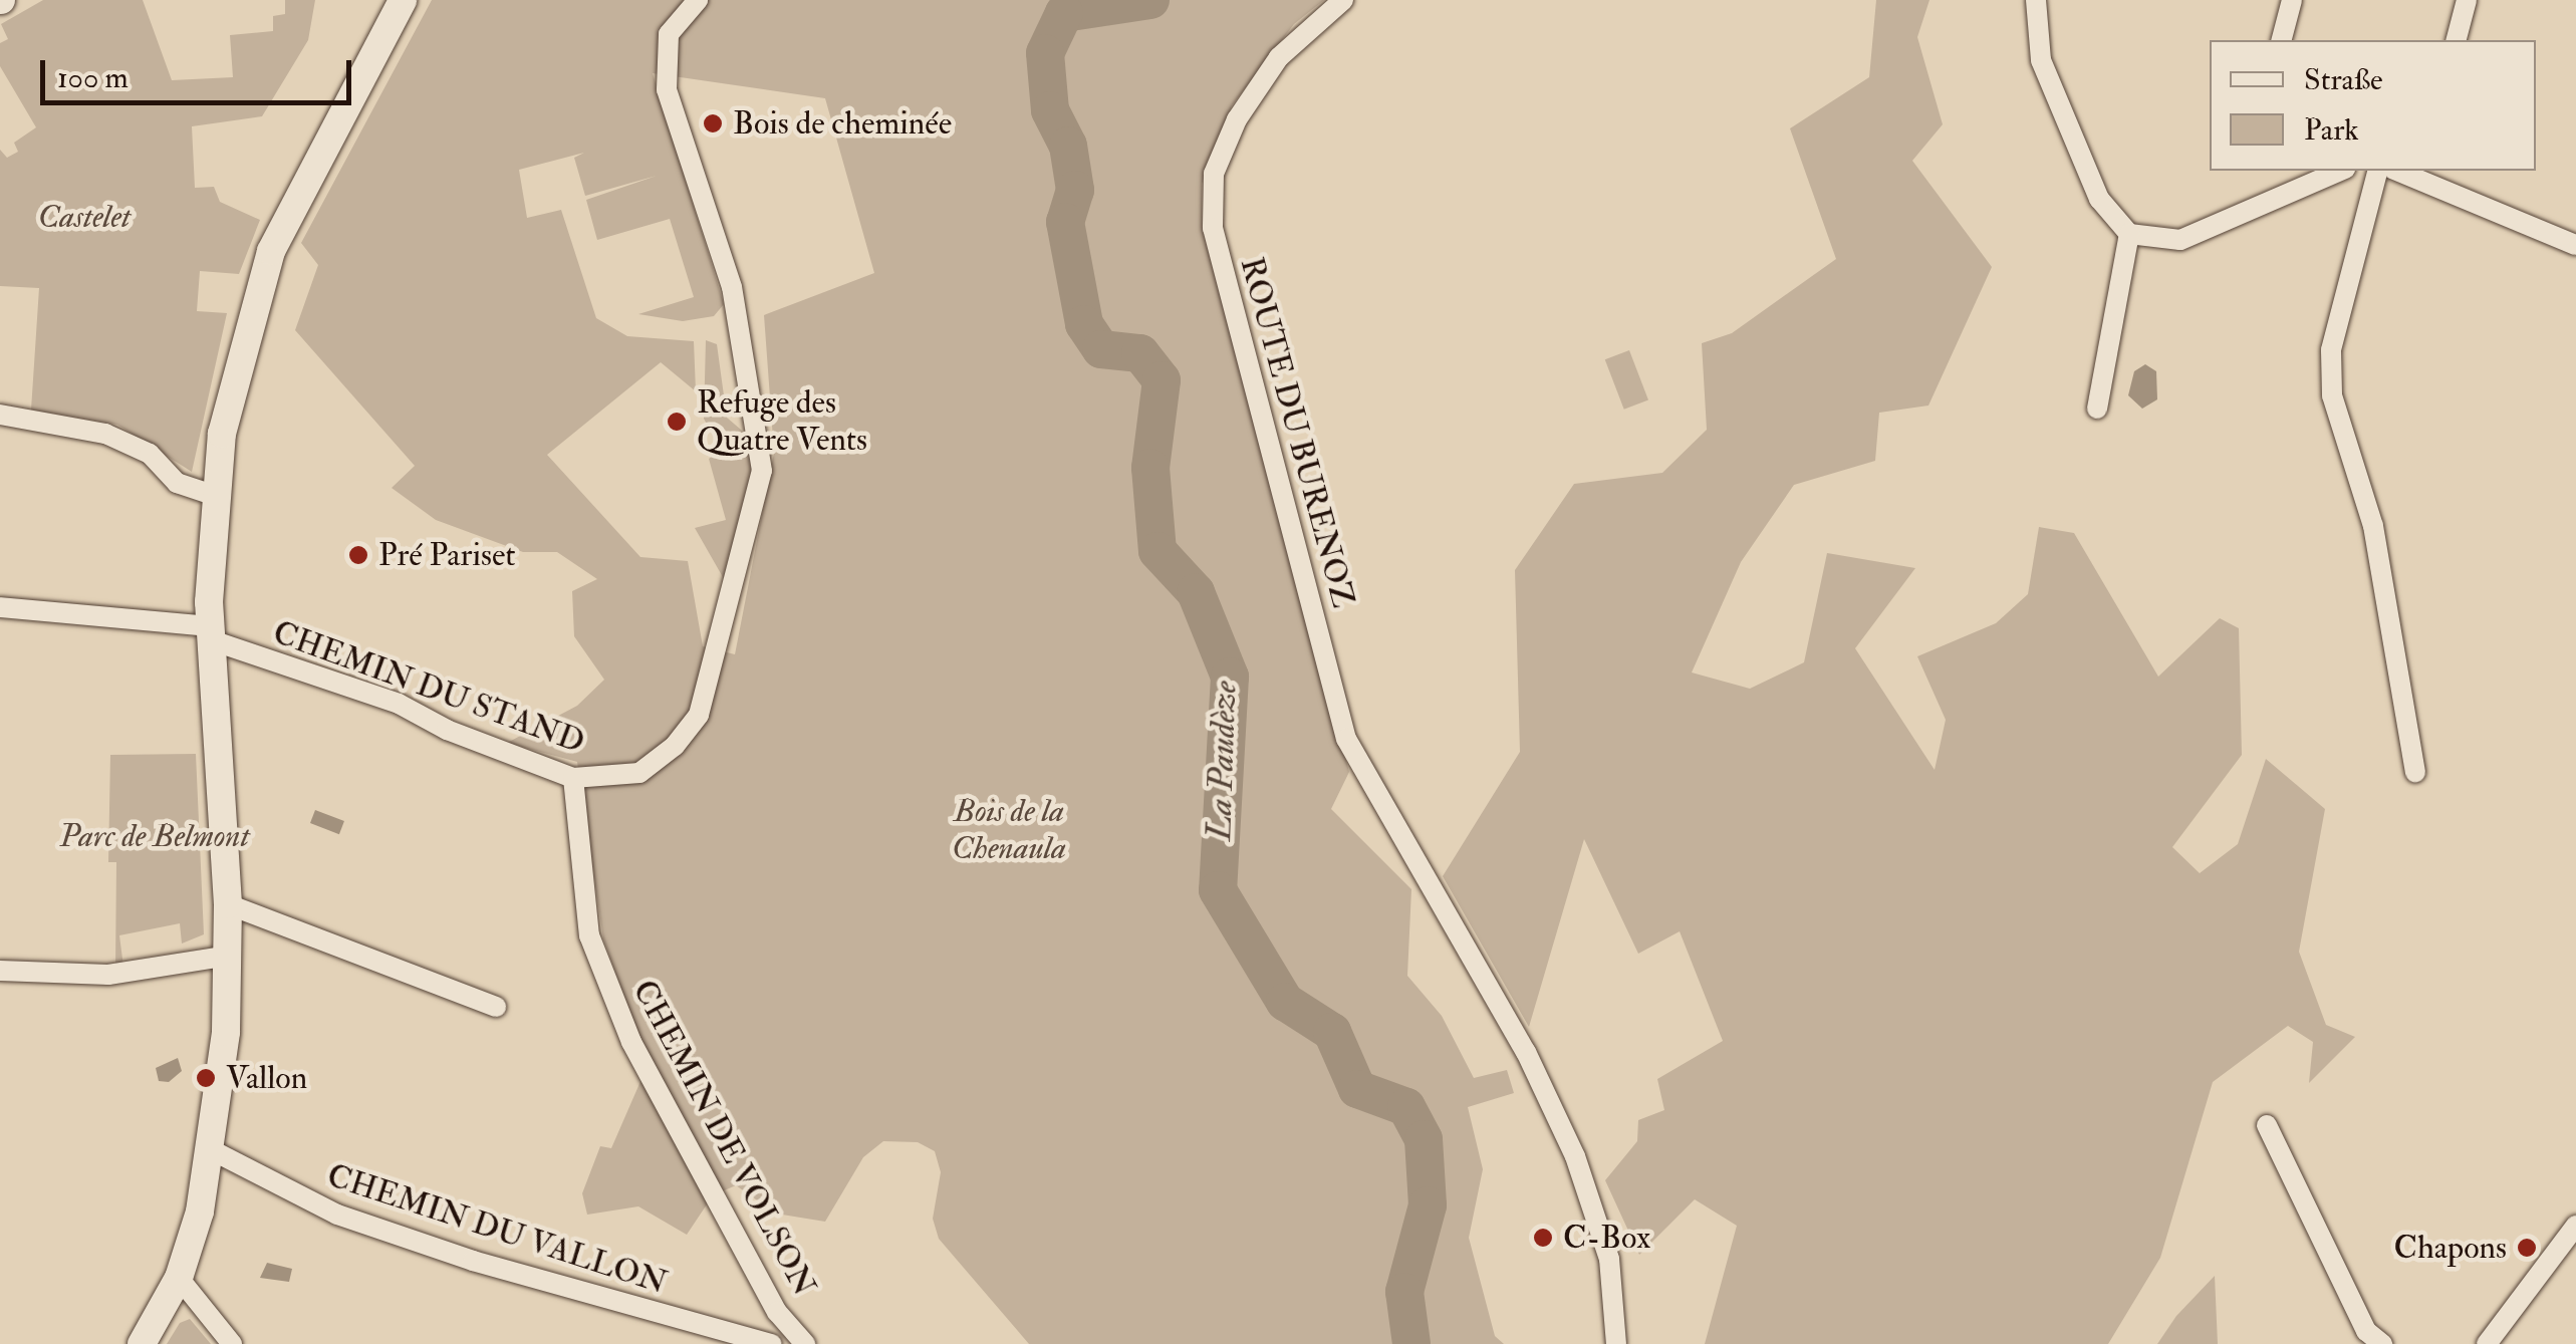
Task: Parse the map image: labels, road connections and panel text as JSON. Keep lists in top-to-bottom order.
{
  "streets": {
    "street": [
      "ROUTE DU BURENOZ",
      "CHEMIN DU STAND",
      "CHEMIN DE VOLSON",
      "CHEMIN DU VALLON"
    ]
  },
  "crossings": [
    ["CHEMIN DU STAND", "CHEMIN DE VOLSON"]
  ],
  "water": ["La Paudèze"],
  "parks": ["Castelet", "Bois de la Chenaula", "Parc de Belmont"],
  "places": [
    "Bois de cheminée",
    "Refuge des Quatre Vents",
    "Pré Pariset",
    "Vallon",
    "C-Box",
    "Chapons"
  ],
  "legend": ["Straße", "Park"],
  "scale_bar": "100 m"
}
